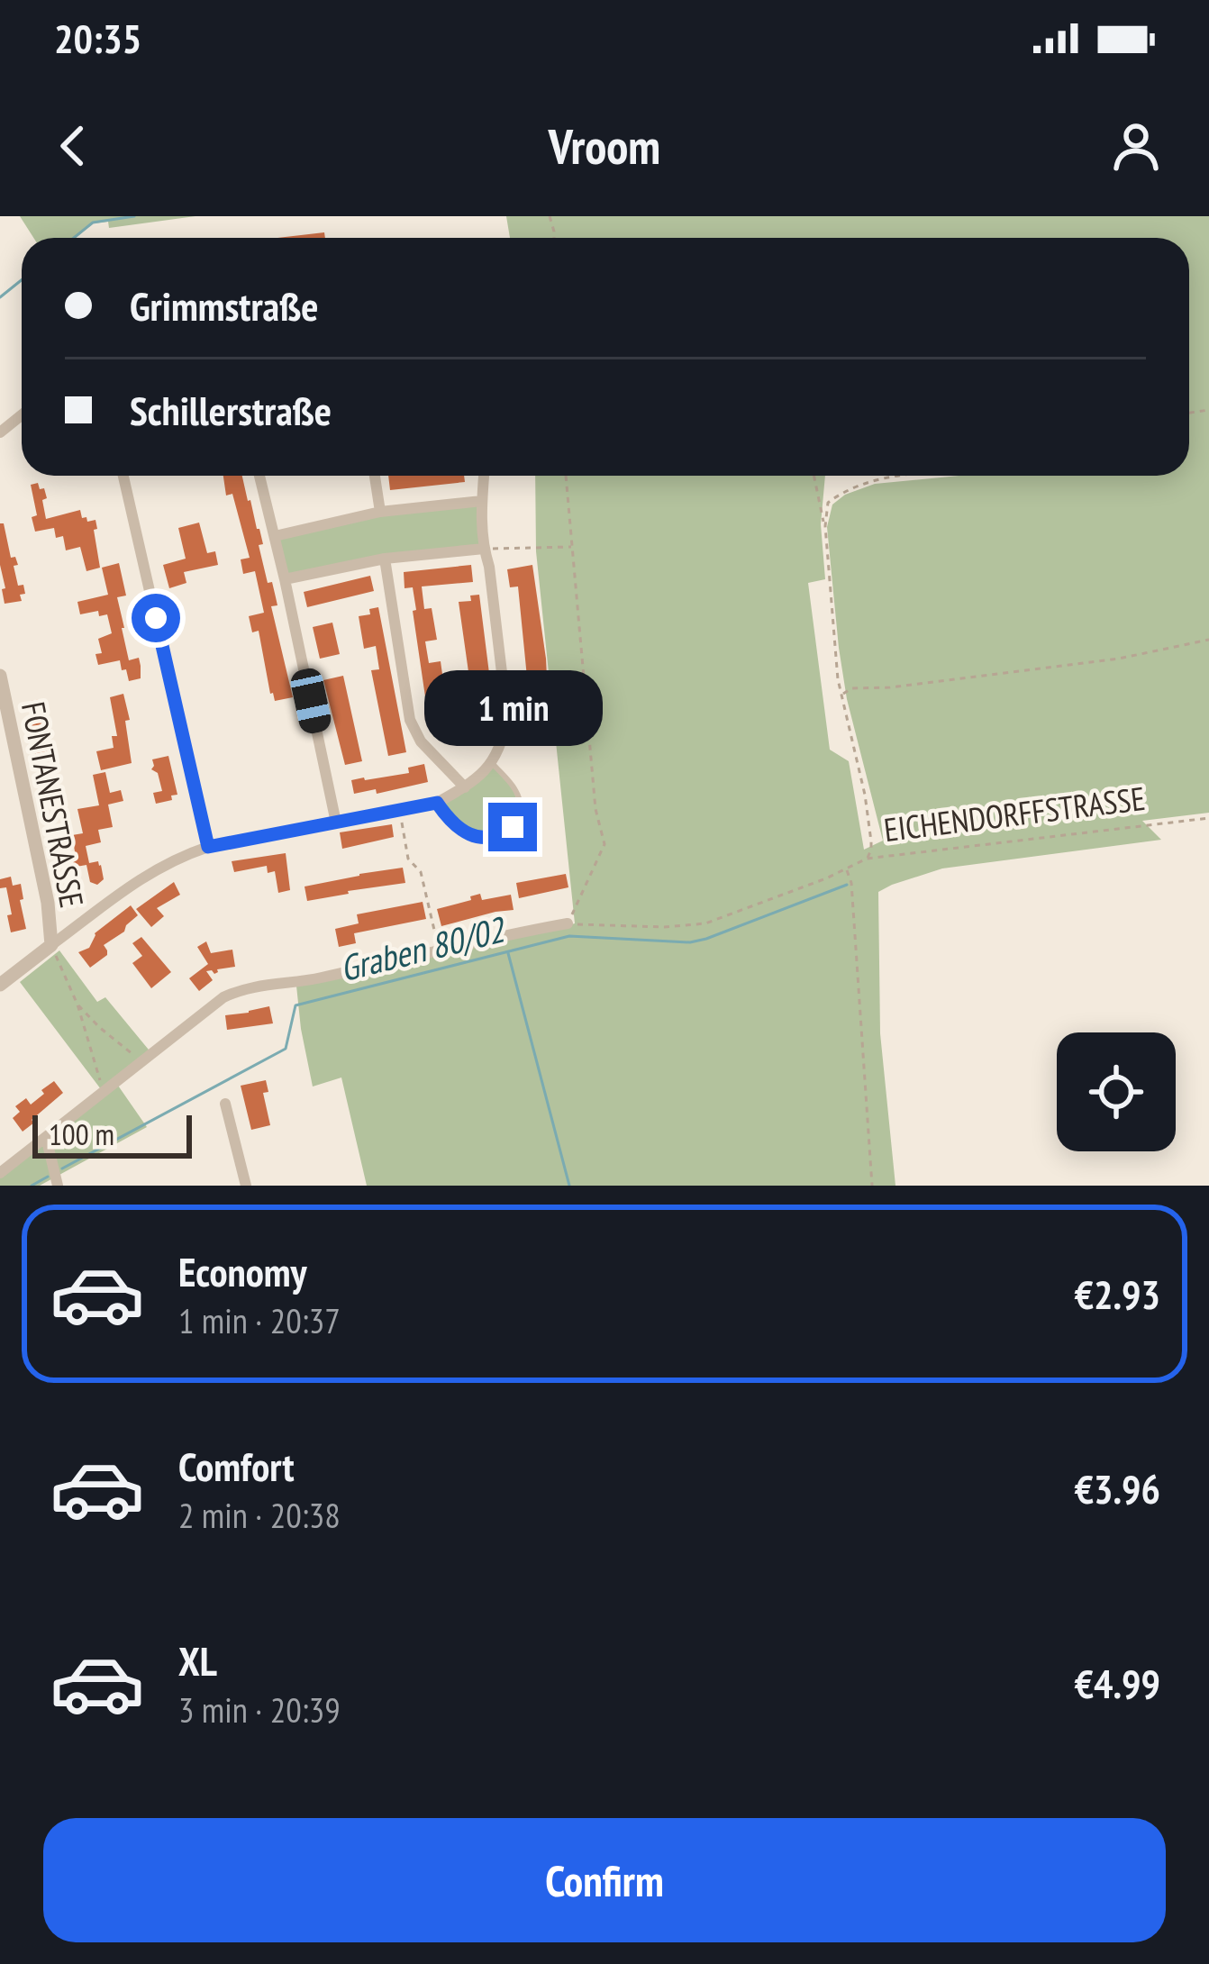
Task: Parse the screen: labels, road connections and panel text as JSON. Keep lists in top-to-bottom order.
{
  "streets": {
    "street": ["FONTANESTRASSE"],
    "path": ["EICHENDORFFSTRASSE"]
  },
  "water": ["Graben 80/02"],
  "scale_bar": "100 m",
  "page": {
    "status": "20:35",
    "header": "Vroom",
    "banner": ["Grimmstraße", "Schillerstraße"],
    "bubble": "1 min",
    "scale": "100 m",
    "list": [
      {
        "name": "Economy",
        "note": "1 min · 20:37",
        "value": "€2.93"
      },
      {
        "name": "Comfort",
        "note": "2 min · 20:38",
        "value": "€3.96"
      },
      {
        "name": "XL",
        "note": "3 min · 20:39",
        "value": "€4.99"
      }
    ],
    "buttons": "Confirm"
  }
}
